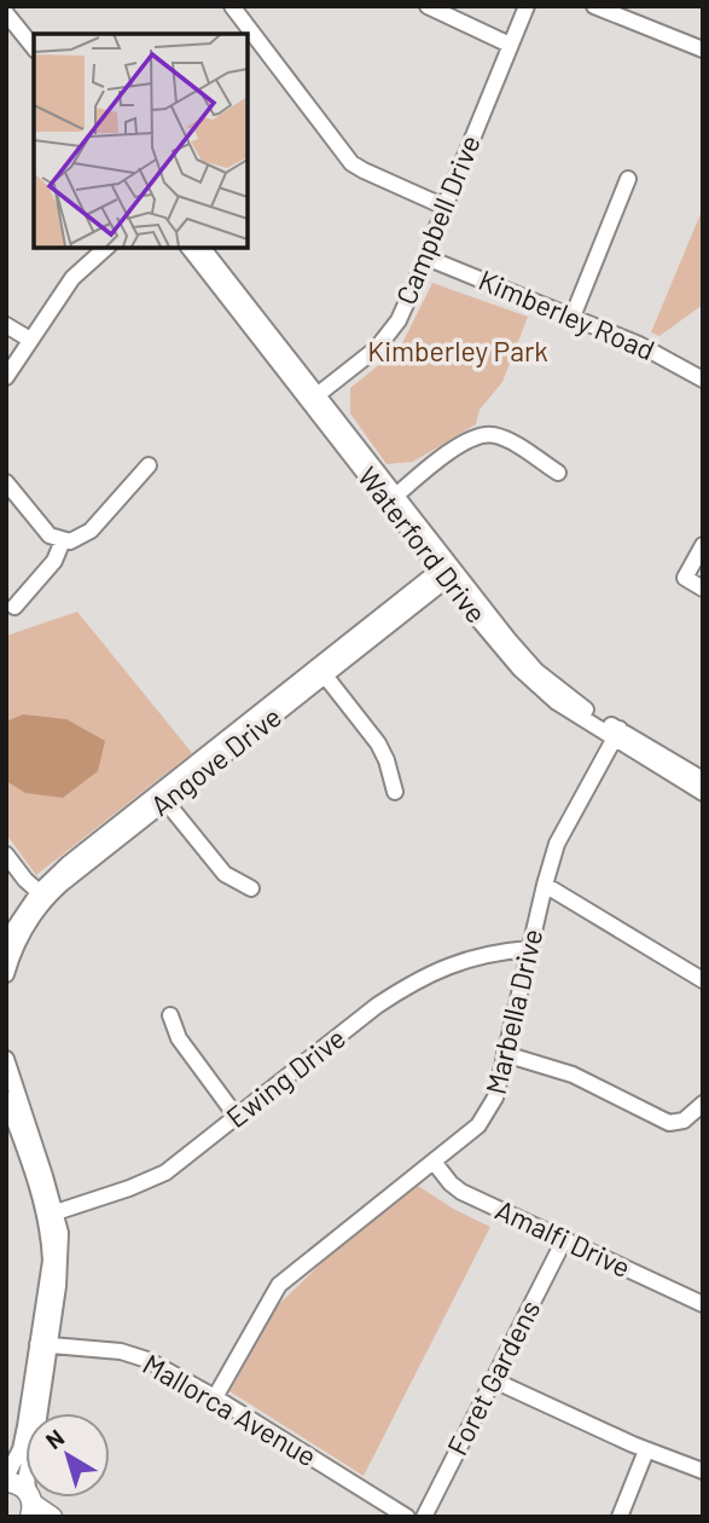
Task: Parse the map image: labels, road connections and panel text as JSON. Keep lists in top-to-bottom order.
{
  "streets": {
    "street": [
      "Campbell Drive",
      "Kimberley Road",
      "Waterford Drive",
      "Angove Drive",
      "Marbella Drive",
      "Ewing Drive",
      "Amalfi Drive",
      "Foret Gardens",
      "Mallorca Avenue"
    ]
  },
  "crossings": [
    ["Campbell Drive", "Kimberley Road"],
    ["Campbell Drive", "Waterford Drive"],
    ["Waterford Drive", "Angove Drive"],
    ["Waterford Drive", "Marbella Drive"],
    ["Marbella Drive", "Ewing Drive"],
    ["Marbella Drive", "Amalfi Drive"],
    ["Marbella Drive", "Mallorca Avenue"],
    ["Amalfi Drive", "Foret Gardens"]
  ],
  "parks": ["Kimberley Park"],
  "north": "top left"
}
